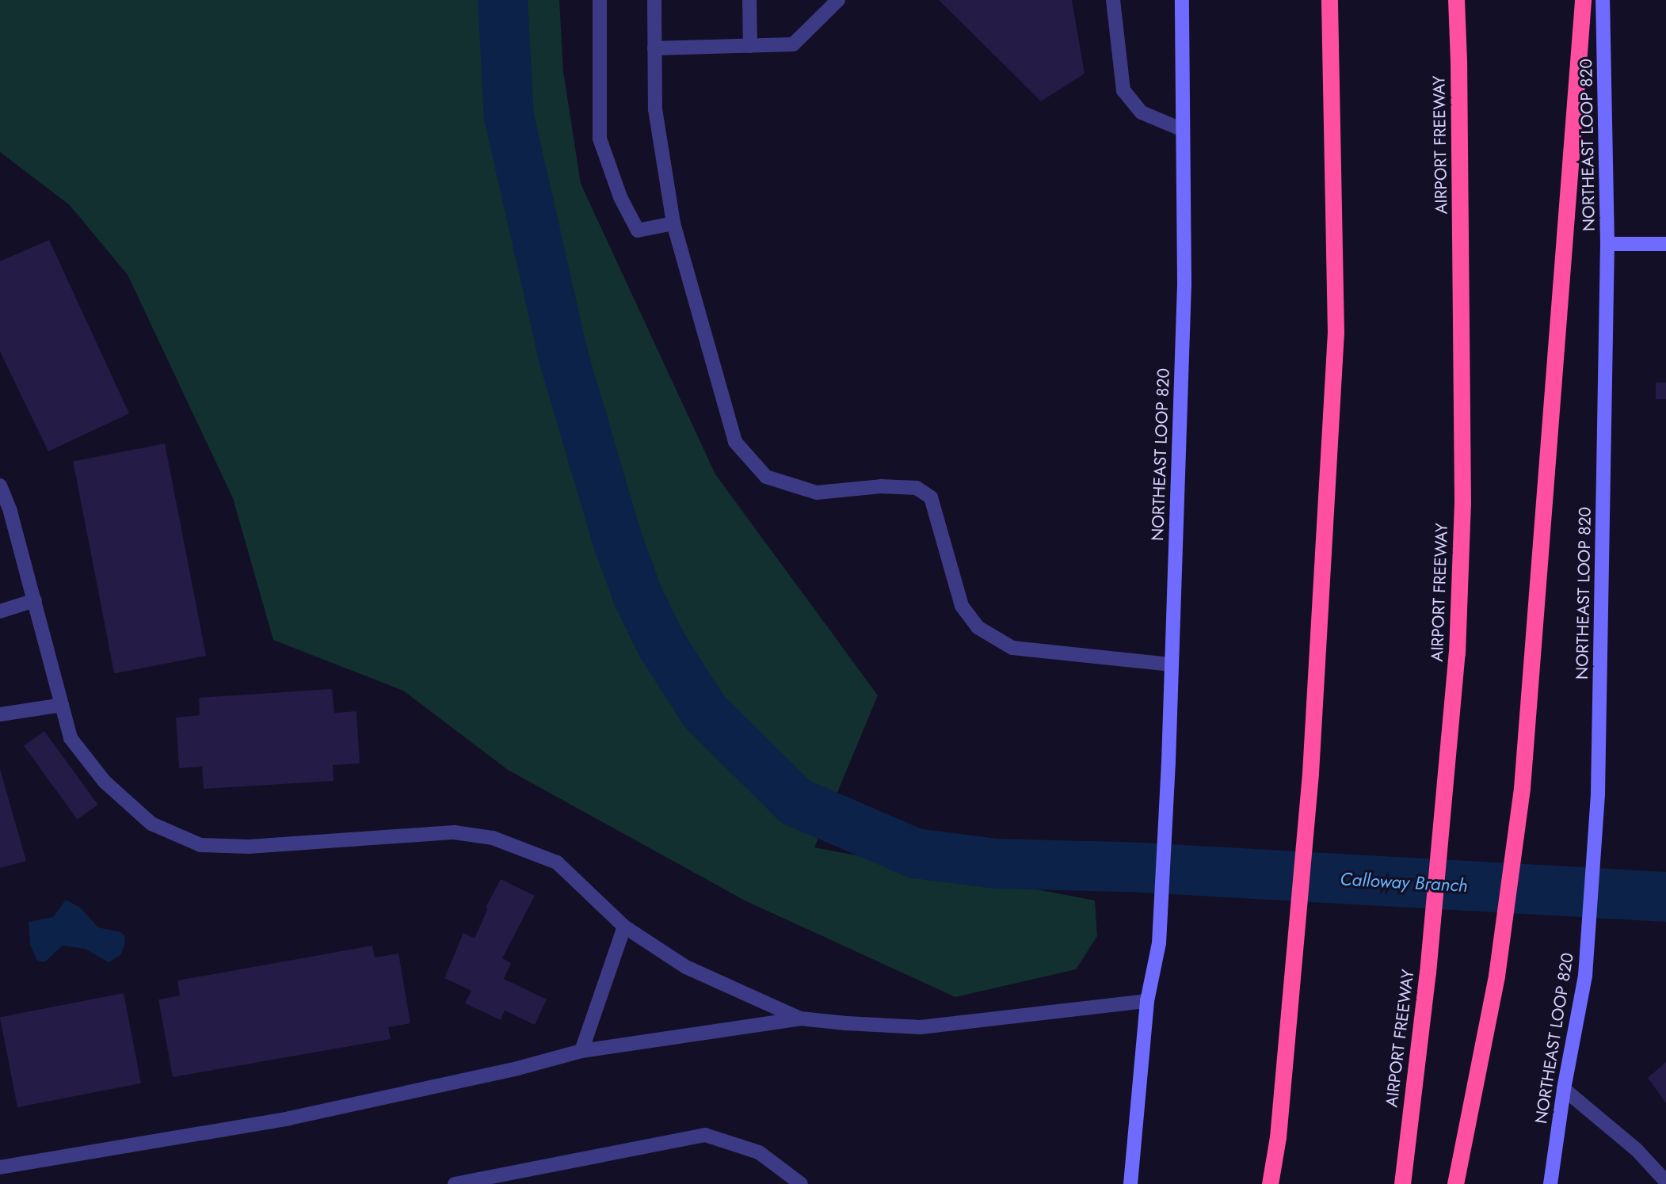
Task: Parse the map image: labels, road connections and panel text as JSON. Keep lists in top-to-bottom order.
{
  "streets": {
    "highway": ["AIRPORT FREEWAY"],
    "main road": ["NORTHEAST LOOP 820"]
  },
  "water": ["Calloway Branch"]
}
